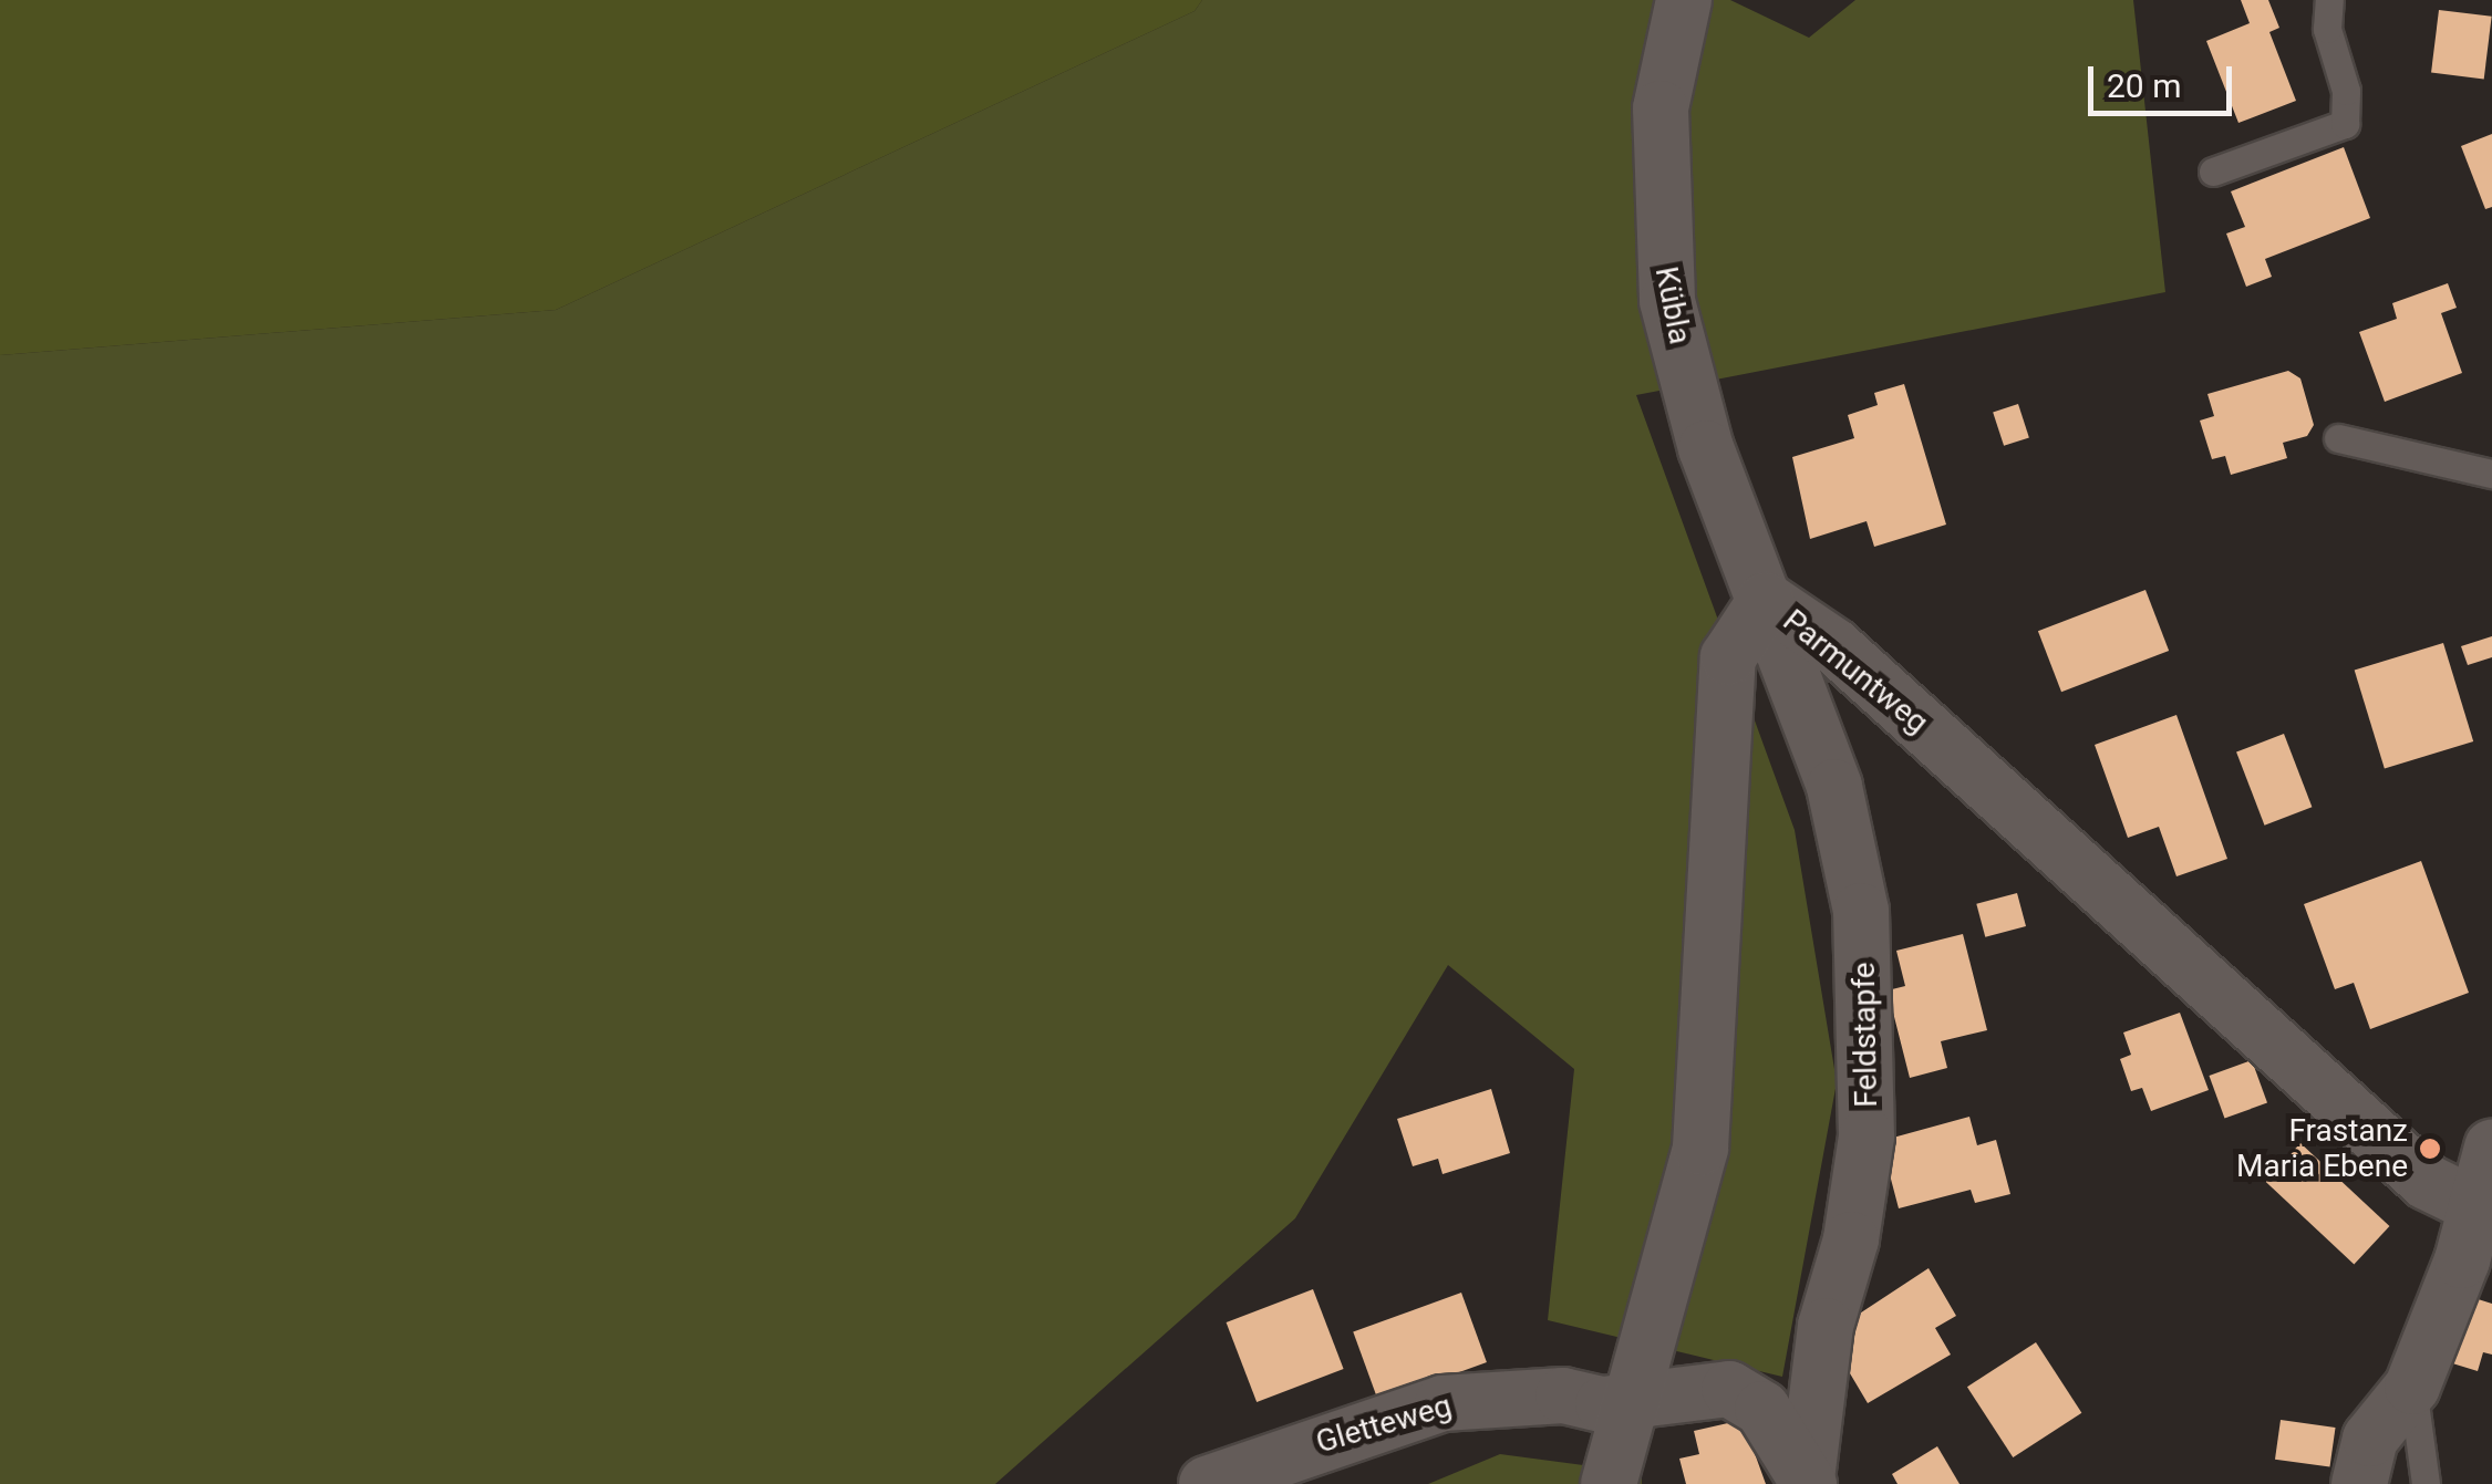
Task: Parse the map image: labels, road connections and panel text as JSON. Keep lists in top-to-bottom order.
{
  "streets": {
    "street": [
      "Kübla",
      "Parmuntweg",
      "Feldstapfe",
      "Gletteweg"
    ]
  },
  "crossings": [
    ["Kübla", "Parmuntweg"],
    ["Kübla", "Feldstapfe"],
    ["Parmuntweg", "Feldstapfe"],
    ["Parmuntweg", "Gletteweg"],
    ["Feldstapfe", "Gletteweg"]
  ],
  "places": ["Frastanz Maria Ebene"],
  "scale_bar": "20 m"
}
